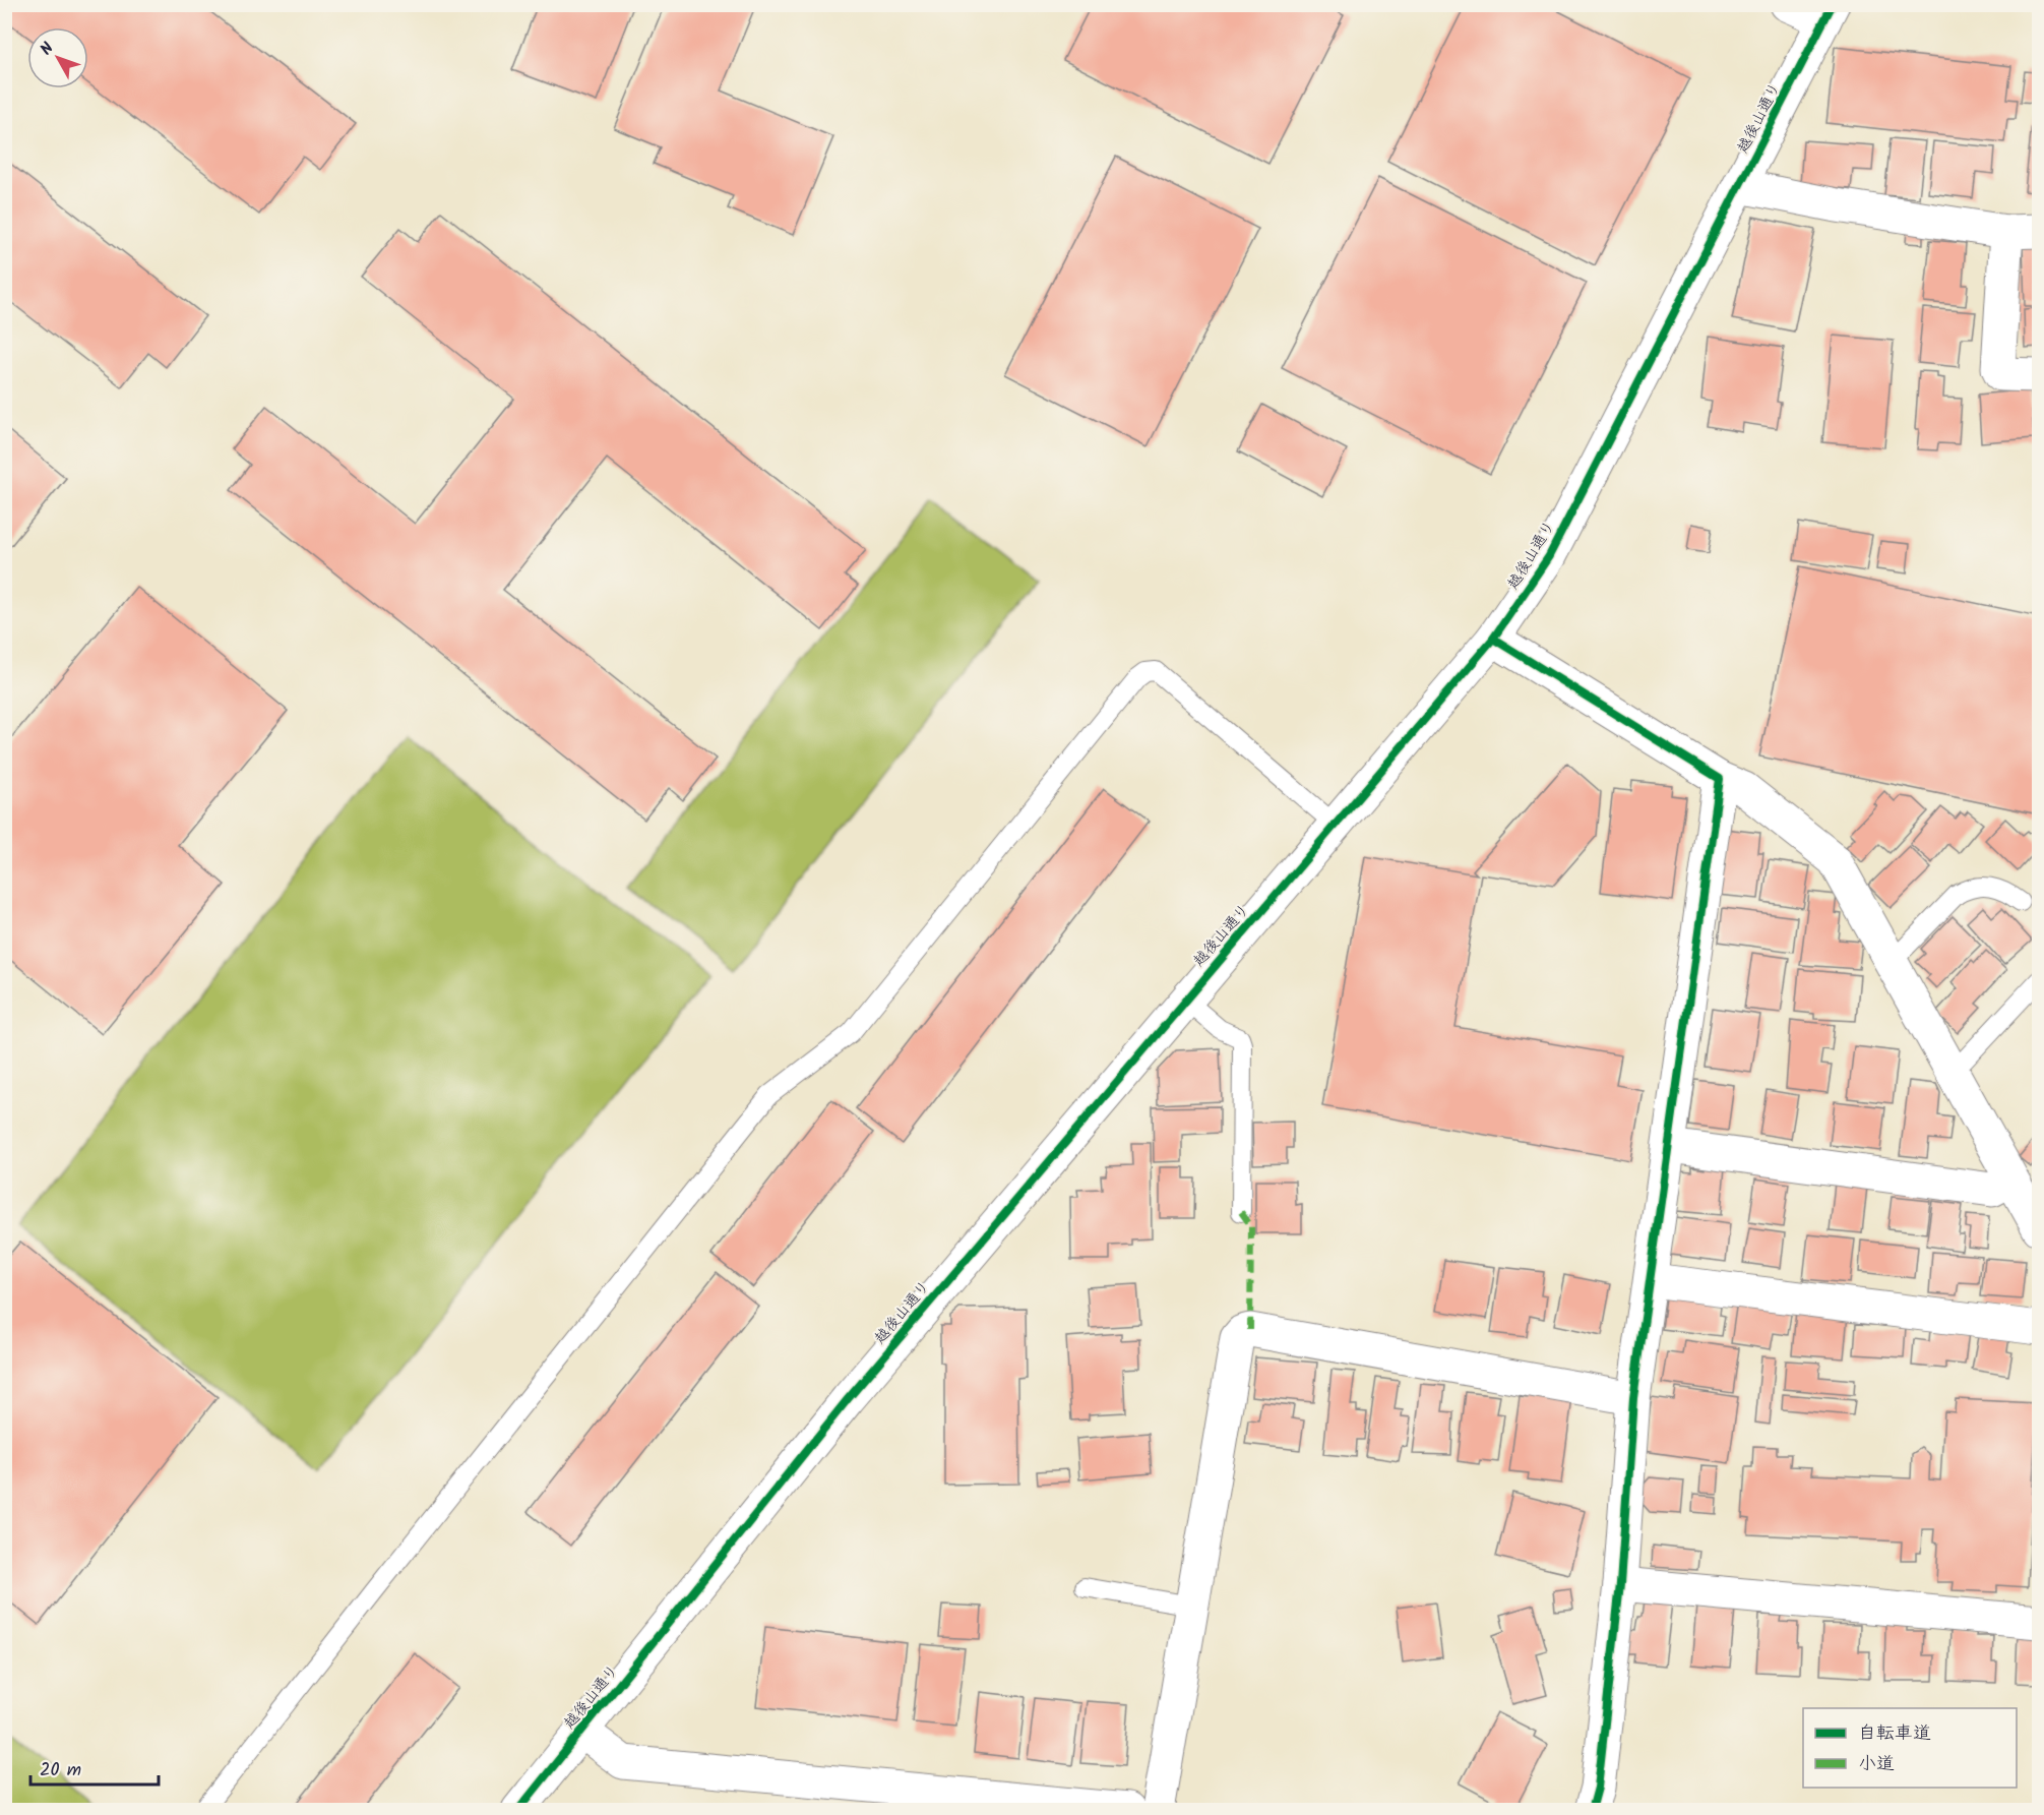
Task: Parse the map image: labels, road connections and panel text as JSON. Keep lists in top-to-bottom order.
{
  "streets": {
    "street": ["越後山通り"]
  },
  "legend": ["自転車道", "小道"],
  "scale_bar": "20 m",
  "north": "top left"
}
